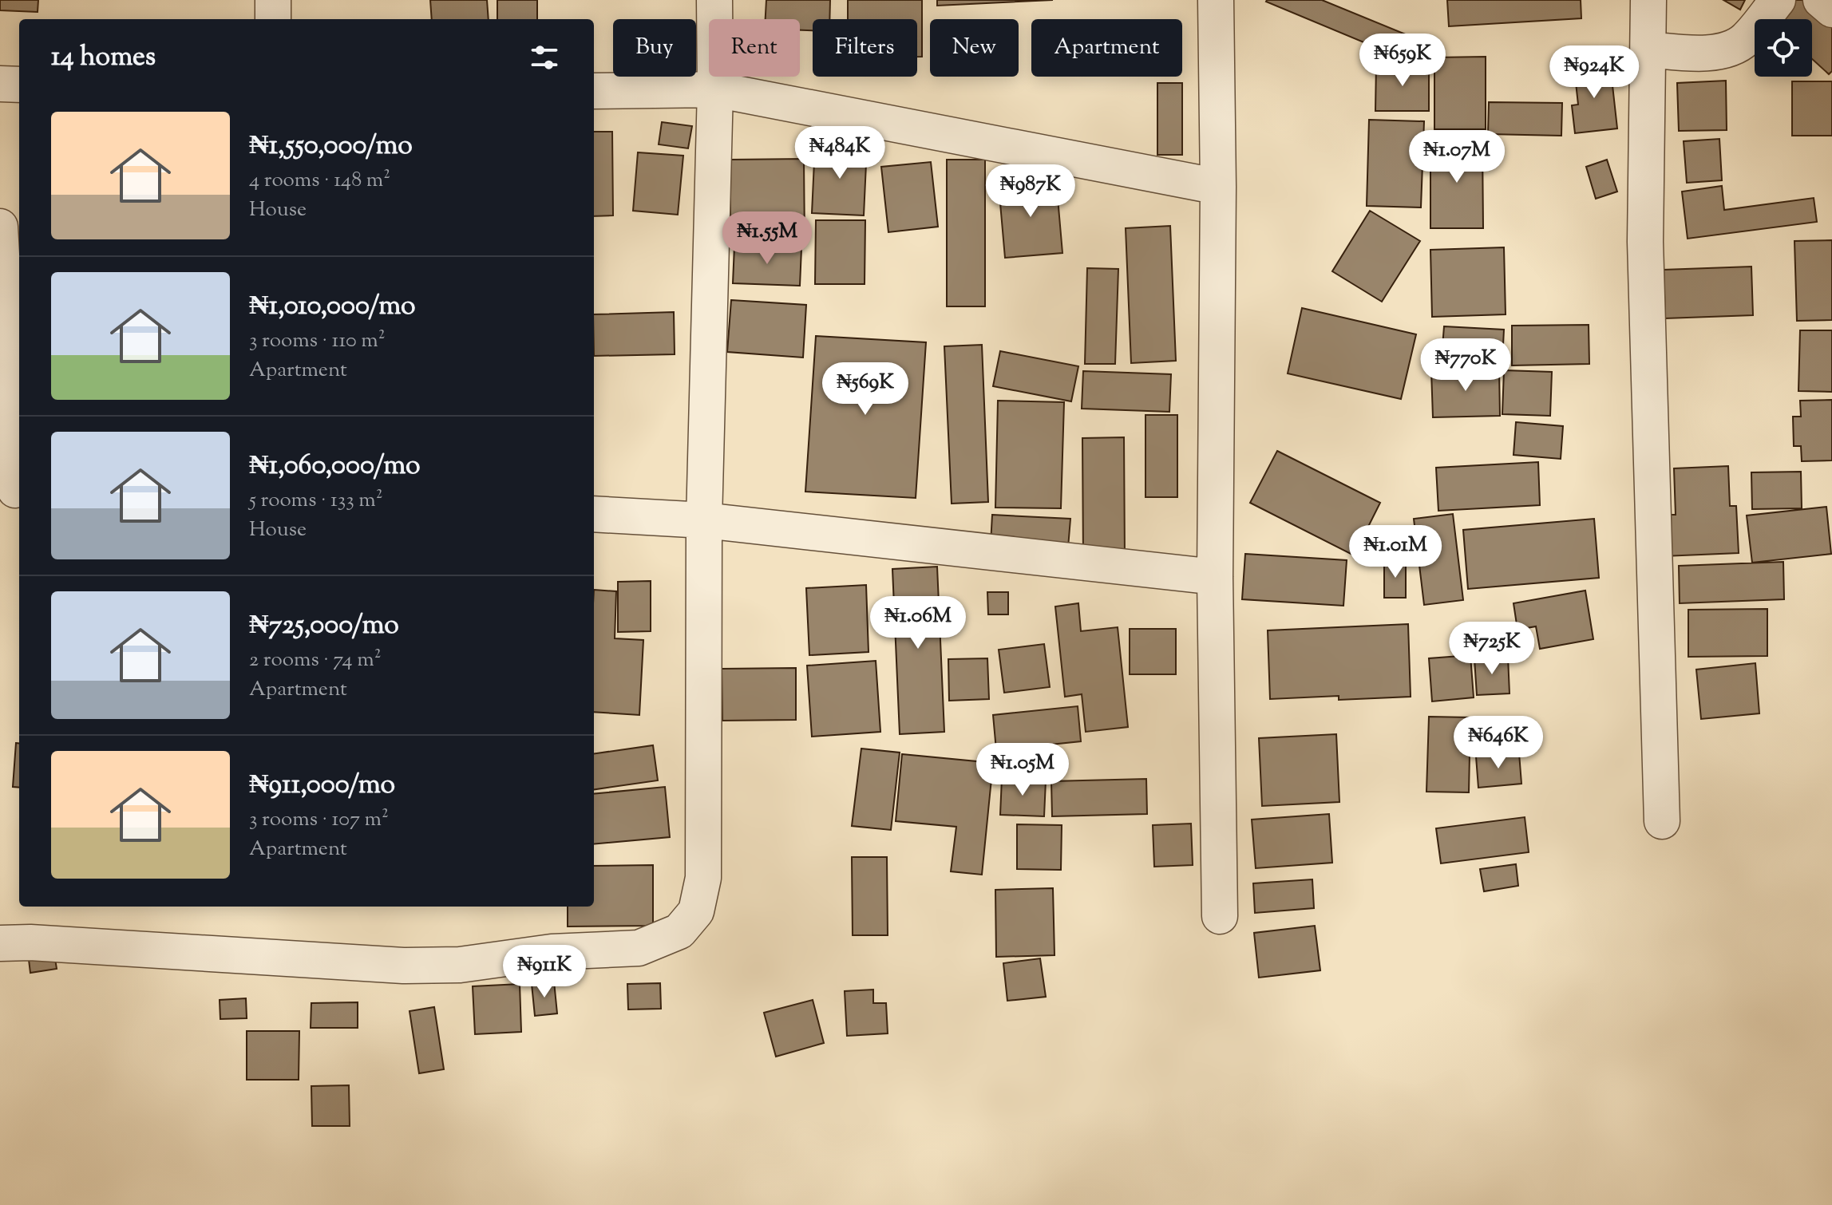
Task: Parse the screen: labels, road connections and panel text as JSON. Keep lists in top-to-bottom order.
{
  "page": {
    "chip": [
      "Buy",
      "Rent",
      "Filters",
      "New",
      "Apartment"
    ],
    "heading": "14 homes",
    "price": [
      "₦659K",
      "₦924K",
      "₦484K",
      "₦1.07M",
      "₦987K",
      "₦1.55M",
      "₦770K",
      "₦569K",
      "₦1.01M",
      "₦1.06M",
      "₦725K",
      "₦646K",
      "₦1.05M",
      "₦911K"
    ],
    "list": [
      {
        "name": "₦1,550,000/mo",
        "note": "4 rooms · 148 m² · House"
      },
      {
        "name": "₦1,010,000/mo",
        "note": "3 rooms · 110 m² · Apartment"
      },
      {
        "name": "₦1,060,000/mo",
        "note": "5 rooms · 133 m² · House"
      },
      {
        "name": "₦725,000/mo",
        "note": "2 rooms · 74 m² · Apartment"
      },
      {
        "name": "₦911,000/mo",
        "note": "3 rooms · 107 m² · Apartment"
      }
    ]
  }
}
